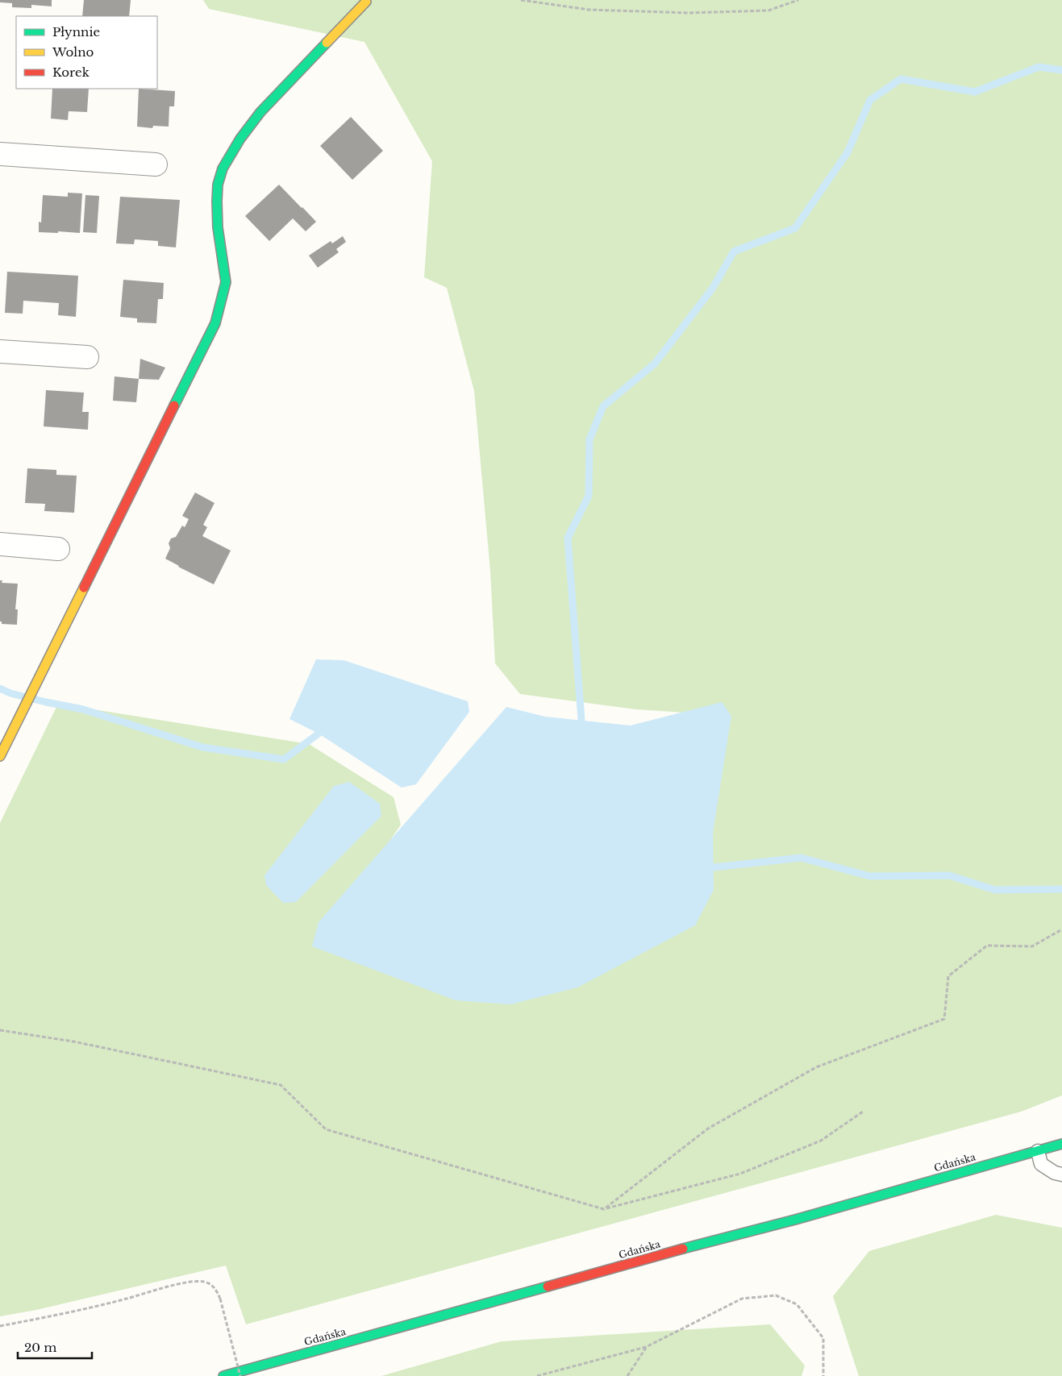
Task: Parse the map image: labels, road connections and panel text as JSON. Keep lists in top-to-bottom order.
{
  "streets": {
    "main road": ["Gdańska"]
  },
  "legend": ["Płynnie", "Wolno", "Korek"],
  "scale_bar": "20 m"
}
